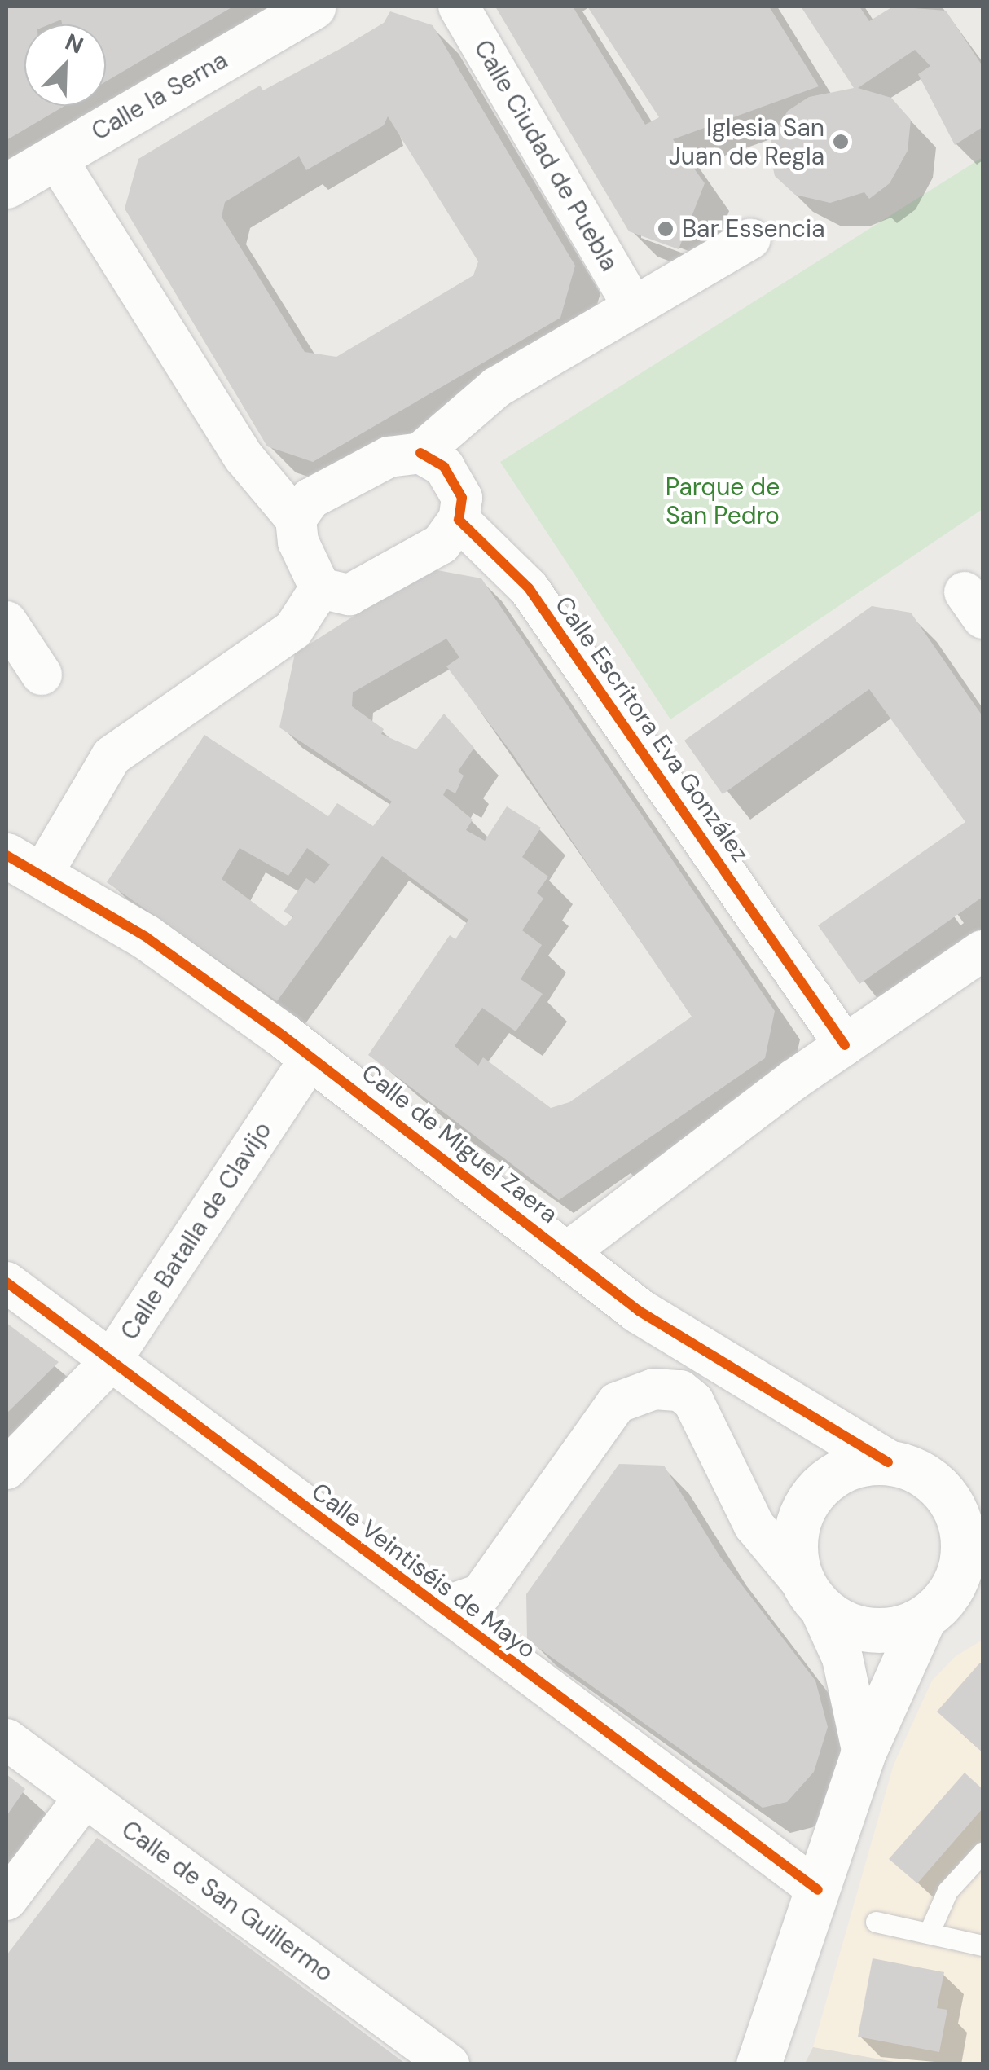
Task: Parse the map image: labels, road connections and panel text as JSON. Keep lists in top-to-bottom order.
{
  "streets": {
    "street": [
      "Calle la Serna",
      "Calle Ciudad de Puebla",
      "Calle Escritora Eva González",
      "Calle de Miguel Zaera",
      "Calle Batalla de Clavijo",
      "Calle Veintiséis de Mayo",
      "Calle de San Guillermo"
    ]
  },
  "crossings": [
    ["Calle de Miguel Zaera", "Calle Batalla de Clavijo"],
    ["Calle Batalla de Clavijo", "Calle Veintiséis de Mayo"]
  ],
  "parks": ["Parque de San Pedro"],
  "places": ["Iglesia San Juan de Regla", "Bar Essencia"],
  "north": "top right"
}
